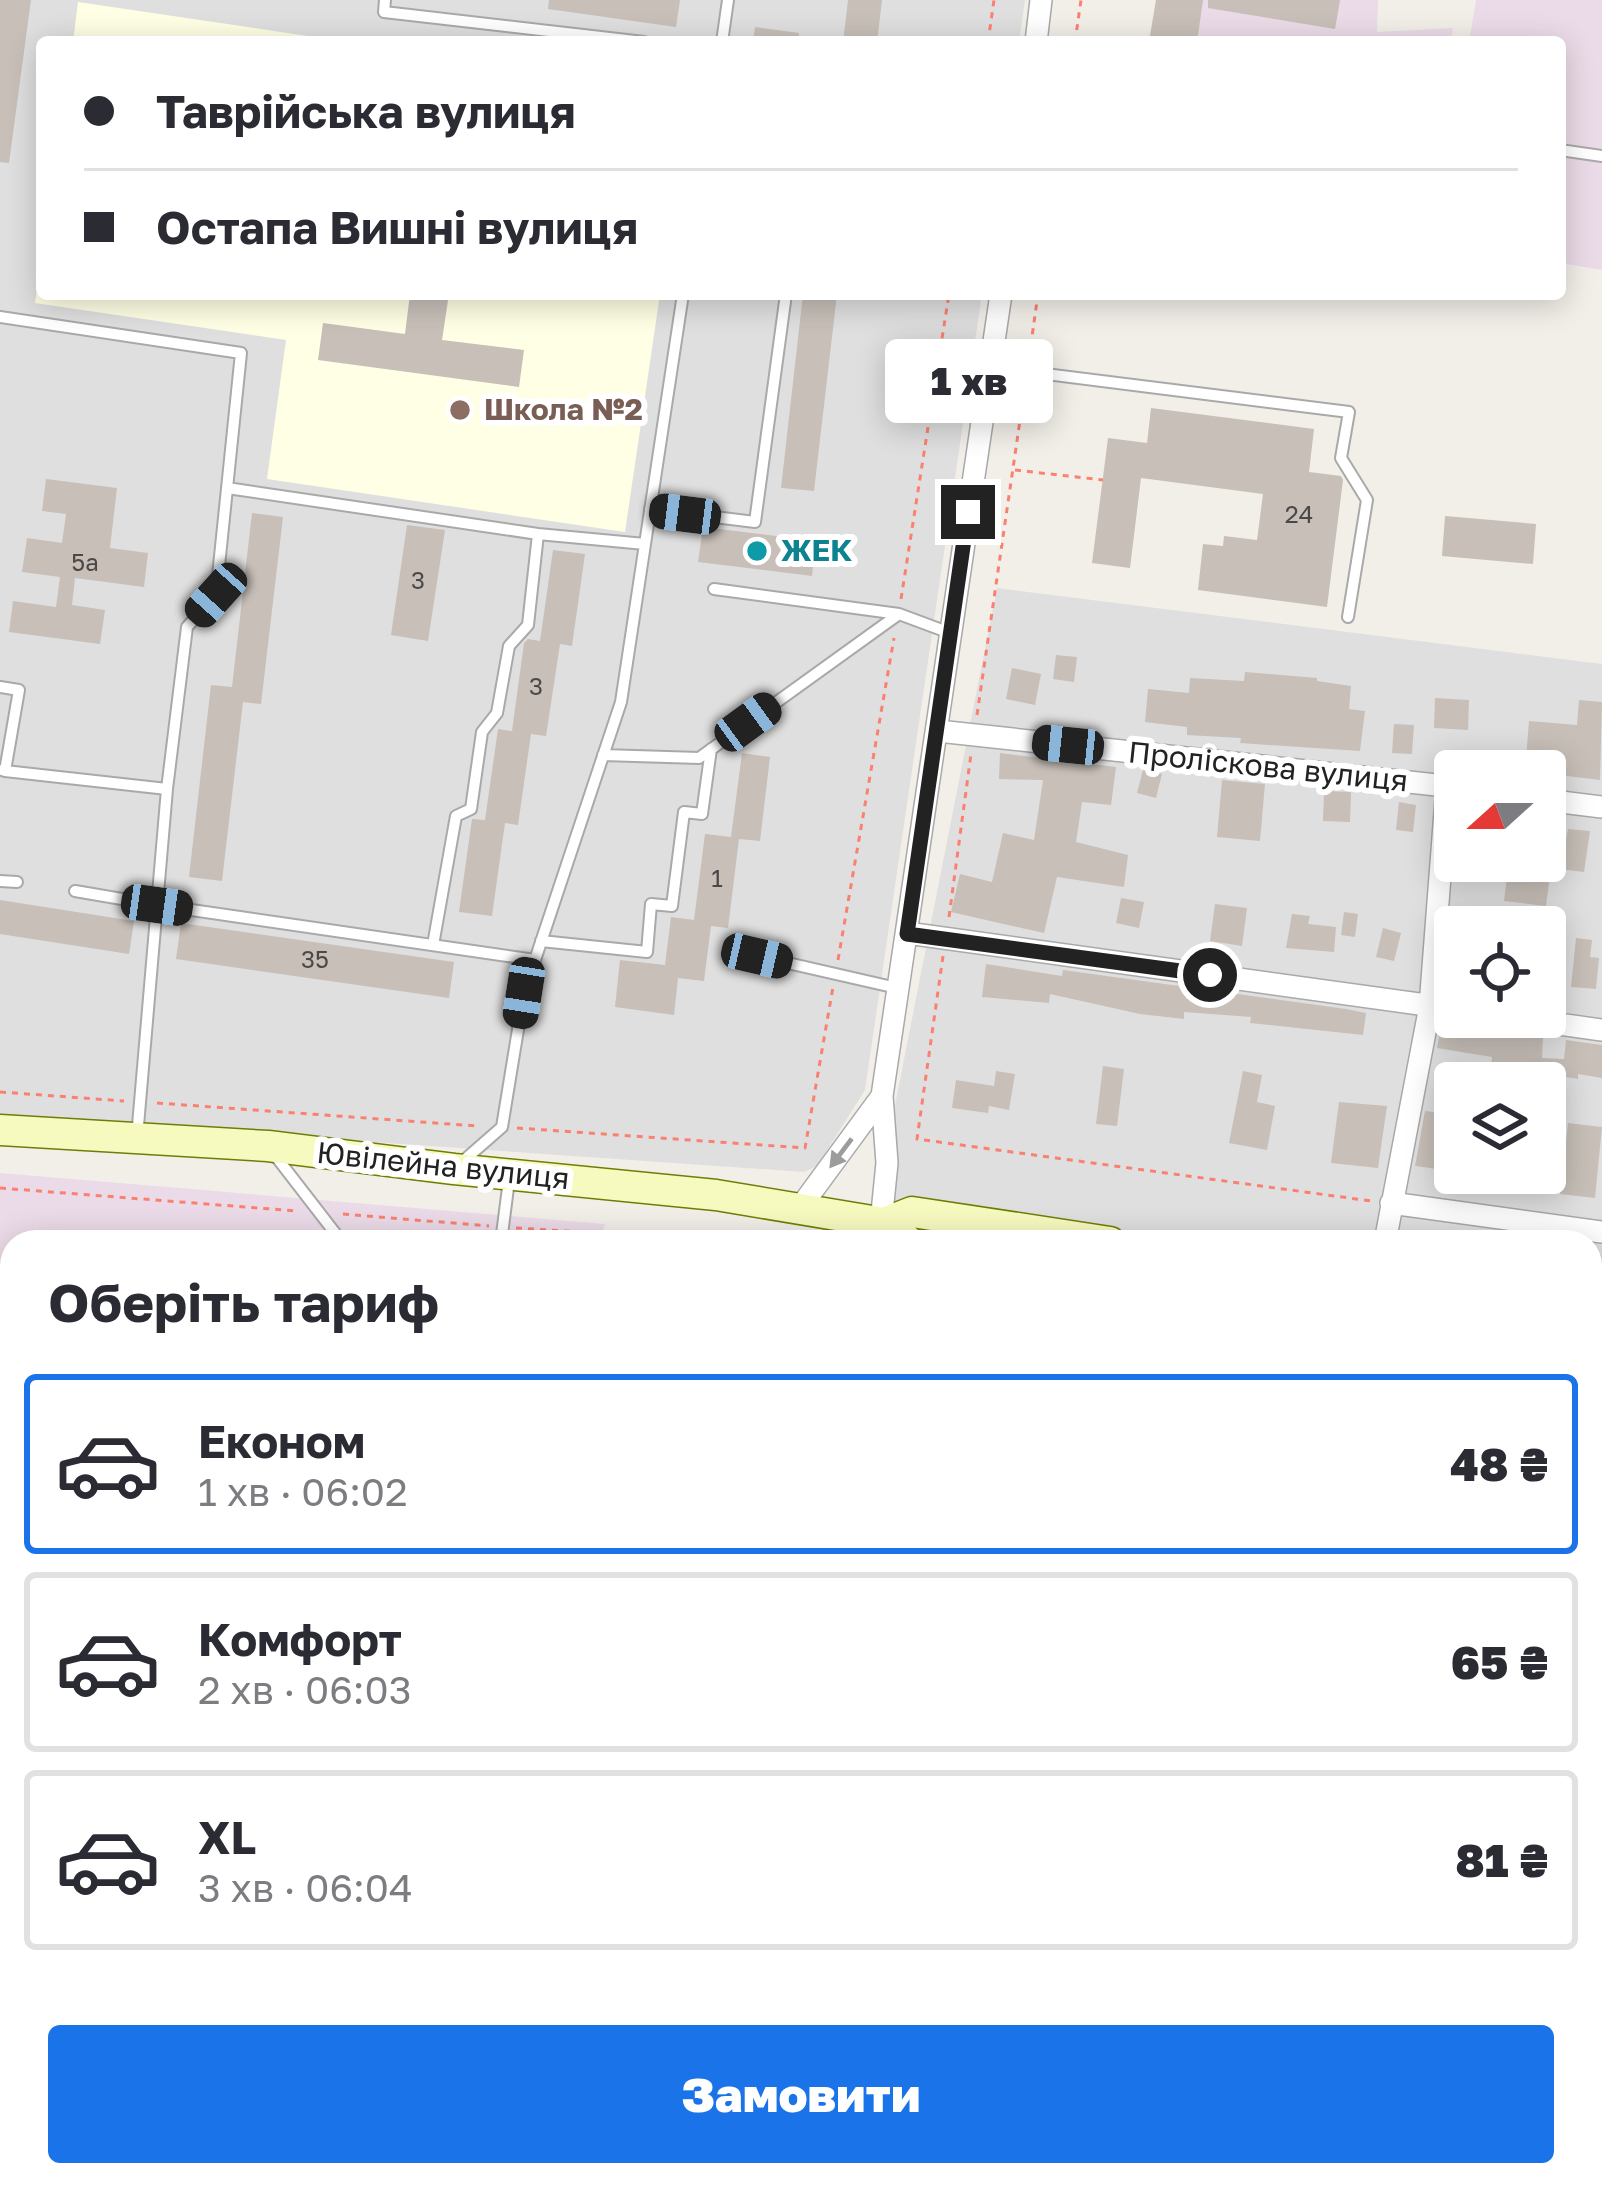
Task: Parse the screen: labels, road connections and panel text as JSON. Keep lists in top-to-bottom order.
{
  "streets": {
    "street": ["Проліскова вулиця", "Ювілейна вулиця"]
  },
  "places": ["Школа №2", "ЖЕК"],
  "house_numbers": [
    "24",
    "5а",
    "3",
    "3",
    "1",
    "35"
  ],
  "north": "left",
  "page": {
    "banner": ["Таврійська вулиця", "Остапа Вишні вулиця"],
    "bubble": "1 хв",
    "heading": "Оберіть тариф",
    "list": [
      {
        "name": "Економ",
        "note": "1 хв · 06:02",
        "value": "48 ₴"
      },
      {
        "name": "Комфорт",
        "note": "2 хв · 06:03",
        "value": "65 ₴"
      },
      {
        "name": "XL",
        "note": "3 хв · 06:04",
        "value": "81 ₴"
      }
    ],
    "buttons": "Замовити"
  }
}
